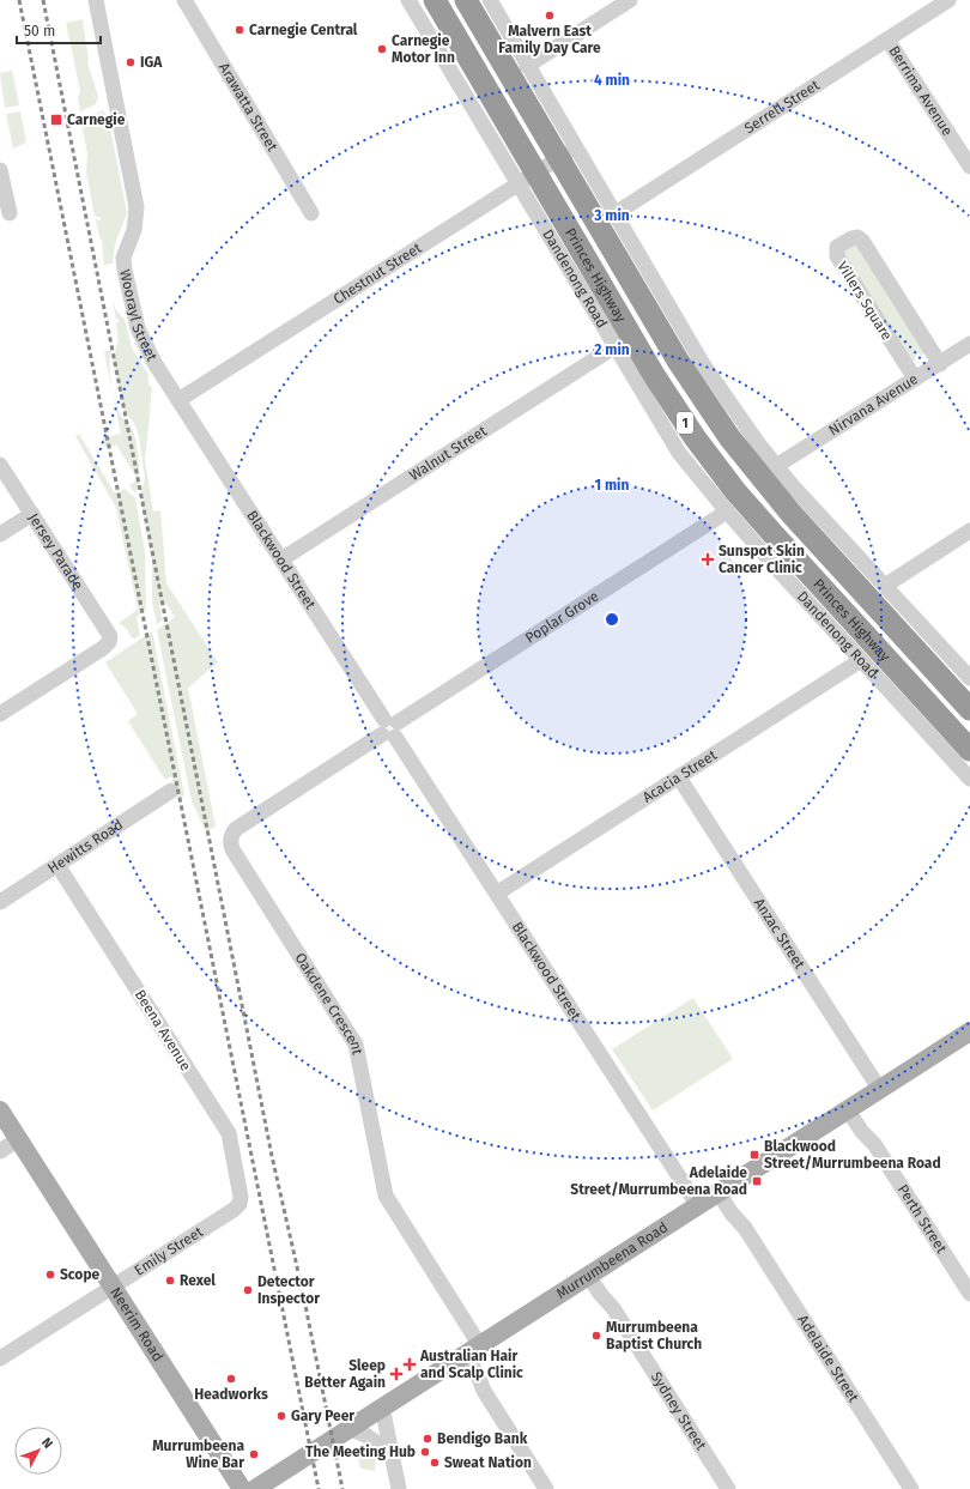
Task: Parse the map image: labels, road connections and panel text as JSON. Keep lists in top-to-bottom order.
{
  "streets": {
    "highway": ["Princes Highway", "1"],
    "main road": ["Murrumbeena Road", "Neerim Road"],
    "street": [
      "Berrima Avenue",
      "Arawatta Street",
      "Serrell Street",
      "Chestnut Street",
      "Dandenong Road",
      "Villers Square",
      "Woorayl Street",
      "Nirvana Avenue",
      "Walnut Street",
      "Jersey Parade",
      "Blackwood Street",
      "Poplar Grove",
      "Acacia Street",
      "Hewitts Road",
      "Anzac Street",
      "Oakdene Crescent",
      "Beena Avenue",
      "Perth Street",
      "Emily Street",
      "Adelaide Street",
      "Sydney Street"
    ]
  },
  "crossings": [
    ["Berrima Avenue", "Serrell Street"],
    ["Chestnut Street", "Princes Highway"],
    ["Chestnut Street", "Dandenong Road"],
    ["Chestnut Street", "Woorayl Street"],
    ["Chestnut Street", "Blackwood Street"],
    ["Princes Highway", "Dandenong Road"],
    ["Dandenong Road", "Walnut Street"],
    ["Dandenong Road", "Poplar Grove"],
    ["Dandenong Road", "Acacia Street"],
    ["Villers Square", "Nirvana Avenue"],
    ["Woorayl Street", "Blackwood Street"],
    ["Walnut Street", "Blackwood Street"],
    ["Blackwood Street", "Poplar Grove"],
    ["Blackwood Street", "Acacia Street"],
    ["Blackwood Street", "Oakdene Crescent"],
    ["Blackwood Street", "Murrumbeena Road"],
    ["Poplar Grove", "Oakdene Crescent"],
    ["Acacia Street", "Anzac Street"],
    ["Hewitts Road", "Beena Avenue"],
    ["Anzac Street", "Murrumbeena Road"],
    ["Oakdene Crescent", "Murrumbeena Road"],
    ["Beena Avenue", "Emily Street"],
    ["Perth Street", "Murrumbeena Road"],
    ["Emily Street", "Neerim Road"],
    ["Murrumbeena Road", "Adelaide Street"],
    ["Murrumbeena Road", "Sydney Street"]
  ],
  "places": {
    "other": [
      "Malvern East Family Day Care",
      "Carnegie Central",
      "Carnegie Motor Inn",
      "IGA",
      "Scope",
      "Rexel",
      "Detector Inspector",
      "Murrumbeena Baptist Church",
      "Headworks",
      "Gary Peer",
      "Bendigo Bank",
      "The Meeting Hub",
      "Murrumbeena Wine Bar",
      "Sweat Nation"
    ],
    "transit": ["Carnegie", "Blackwood Street/Murrumbeena Road", "Adelaide Street/Murrumbeena Road"],
    "health": ["Sunspot Skin Cancer Clinic", "Australian Hair and Scalp Clinic", "Sleep Better Again"]
  },
  "scale_bar": "50 m",
  "north": "top right",
  "rings": [
    "4 min",
    "3 min",
    "2 min",
    "1 min"
  ]
}
